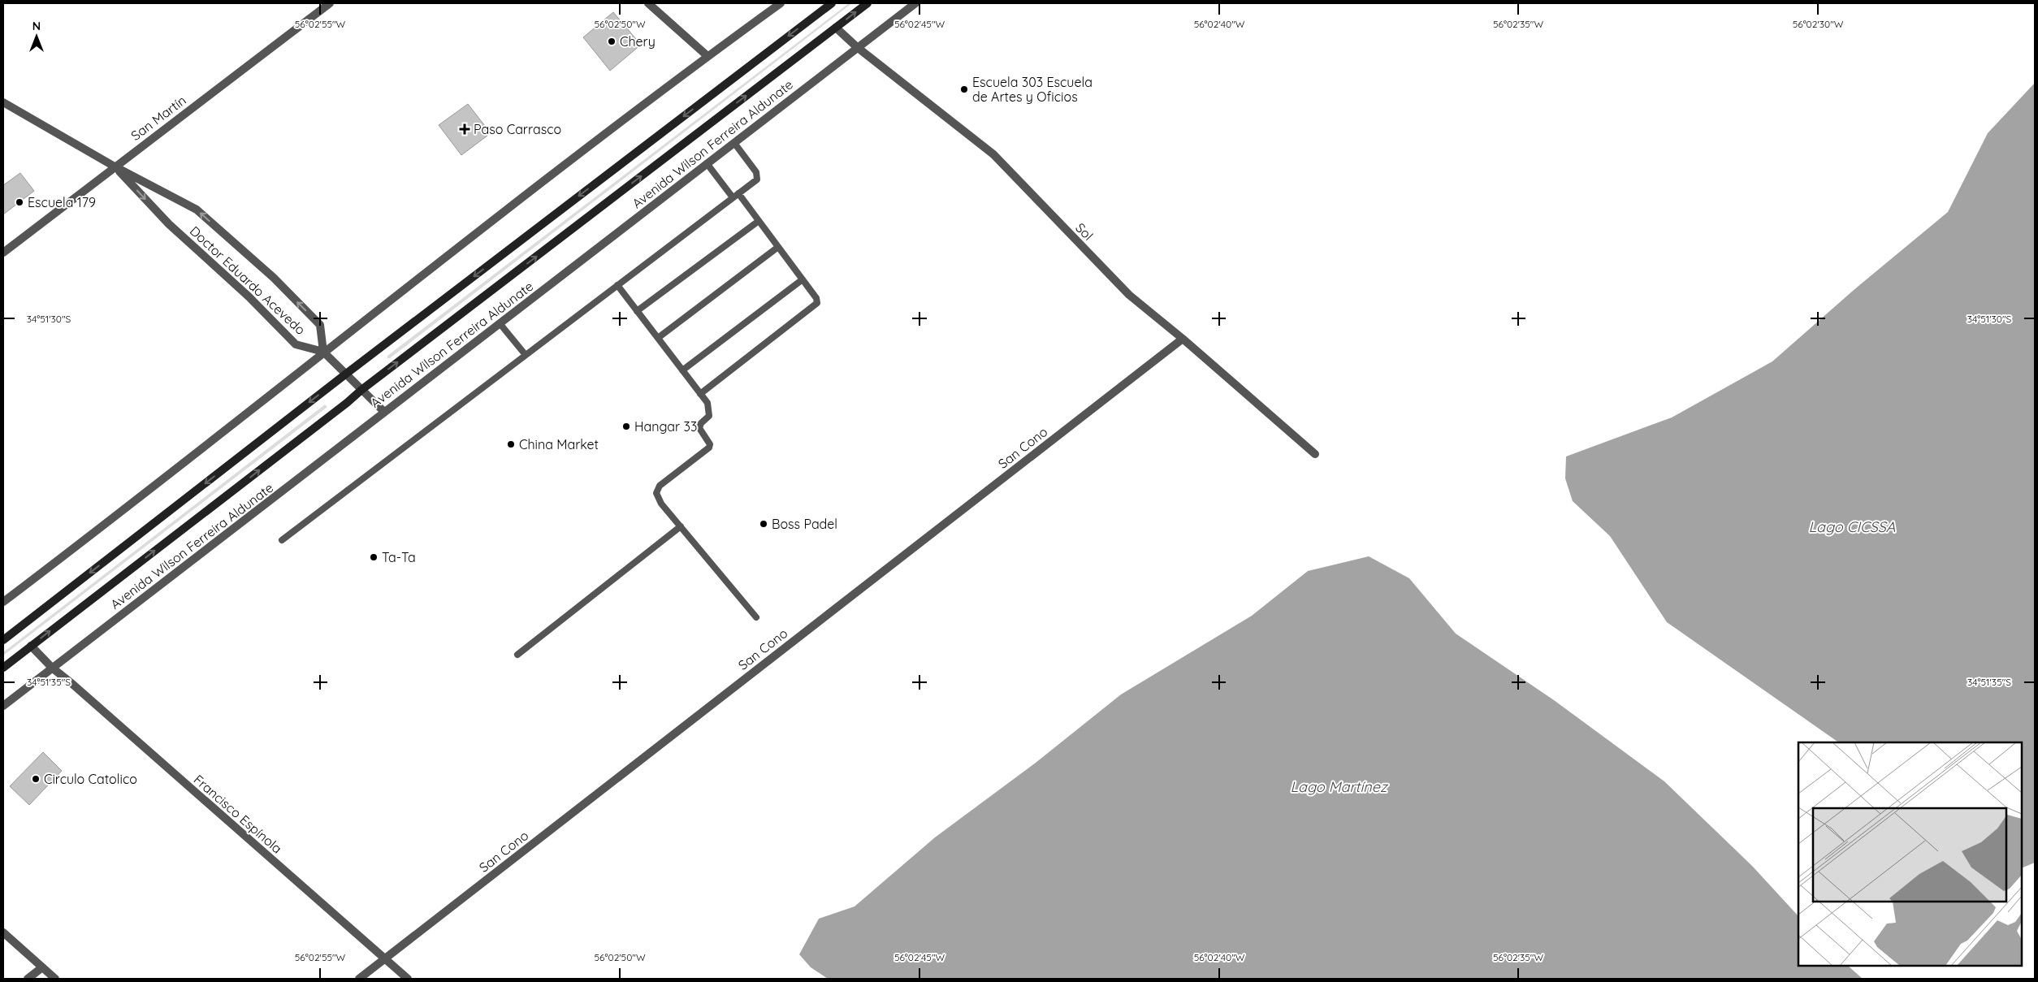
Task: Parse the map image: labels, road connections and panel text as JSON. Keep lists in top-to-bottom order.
{
  "streets": {
    "main road": ["Avenida Wilson Ferreira Aldunate"],
    "street": [
      "San Martín",
      "Sol",
      "Doctor Eduardo Acevedo",
      "San Cono",
      "Francisco Espínola"
    ]
  },
  "crossings": [
    ["San Martín", "Doctor Eduardo Acevedo"],
    ["Avenida Wilson Ferreira Aldunate", "Sol"],
    ["Avenida Wilson Ferreira Aldunate", "Francisco Espínola"],
    ["Sol", "San Cono"],
    ["San Cono", "Francisco Espínola"]
  ],
  "water": ["Lago CICSSA", "Lago Martínez"],
  "places": {
    "other": [
      "Chery",
      "Escuela 303 Escuela de Artes y Oficios",
      "Escuela 179",
      "Hangar 33",
      "China Market",
      "Boss Padel",
      "Ta-Ta",
      "Circulo Catolico"
    ],
    "health": ["Paso Carrasco"]
  },
  "north": "top",
  "coordinates": [
    "56°02'55\"W",
    "56°02'50\"W",
    "56°02'45\"W",
    "56°02'40\"W",
    "56°02'35\"W",
    "56°02'30\"W",
    "34°51'30\"S",
    "34°51'35\"S"
  ]
}
